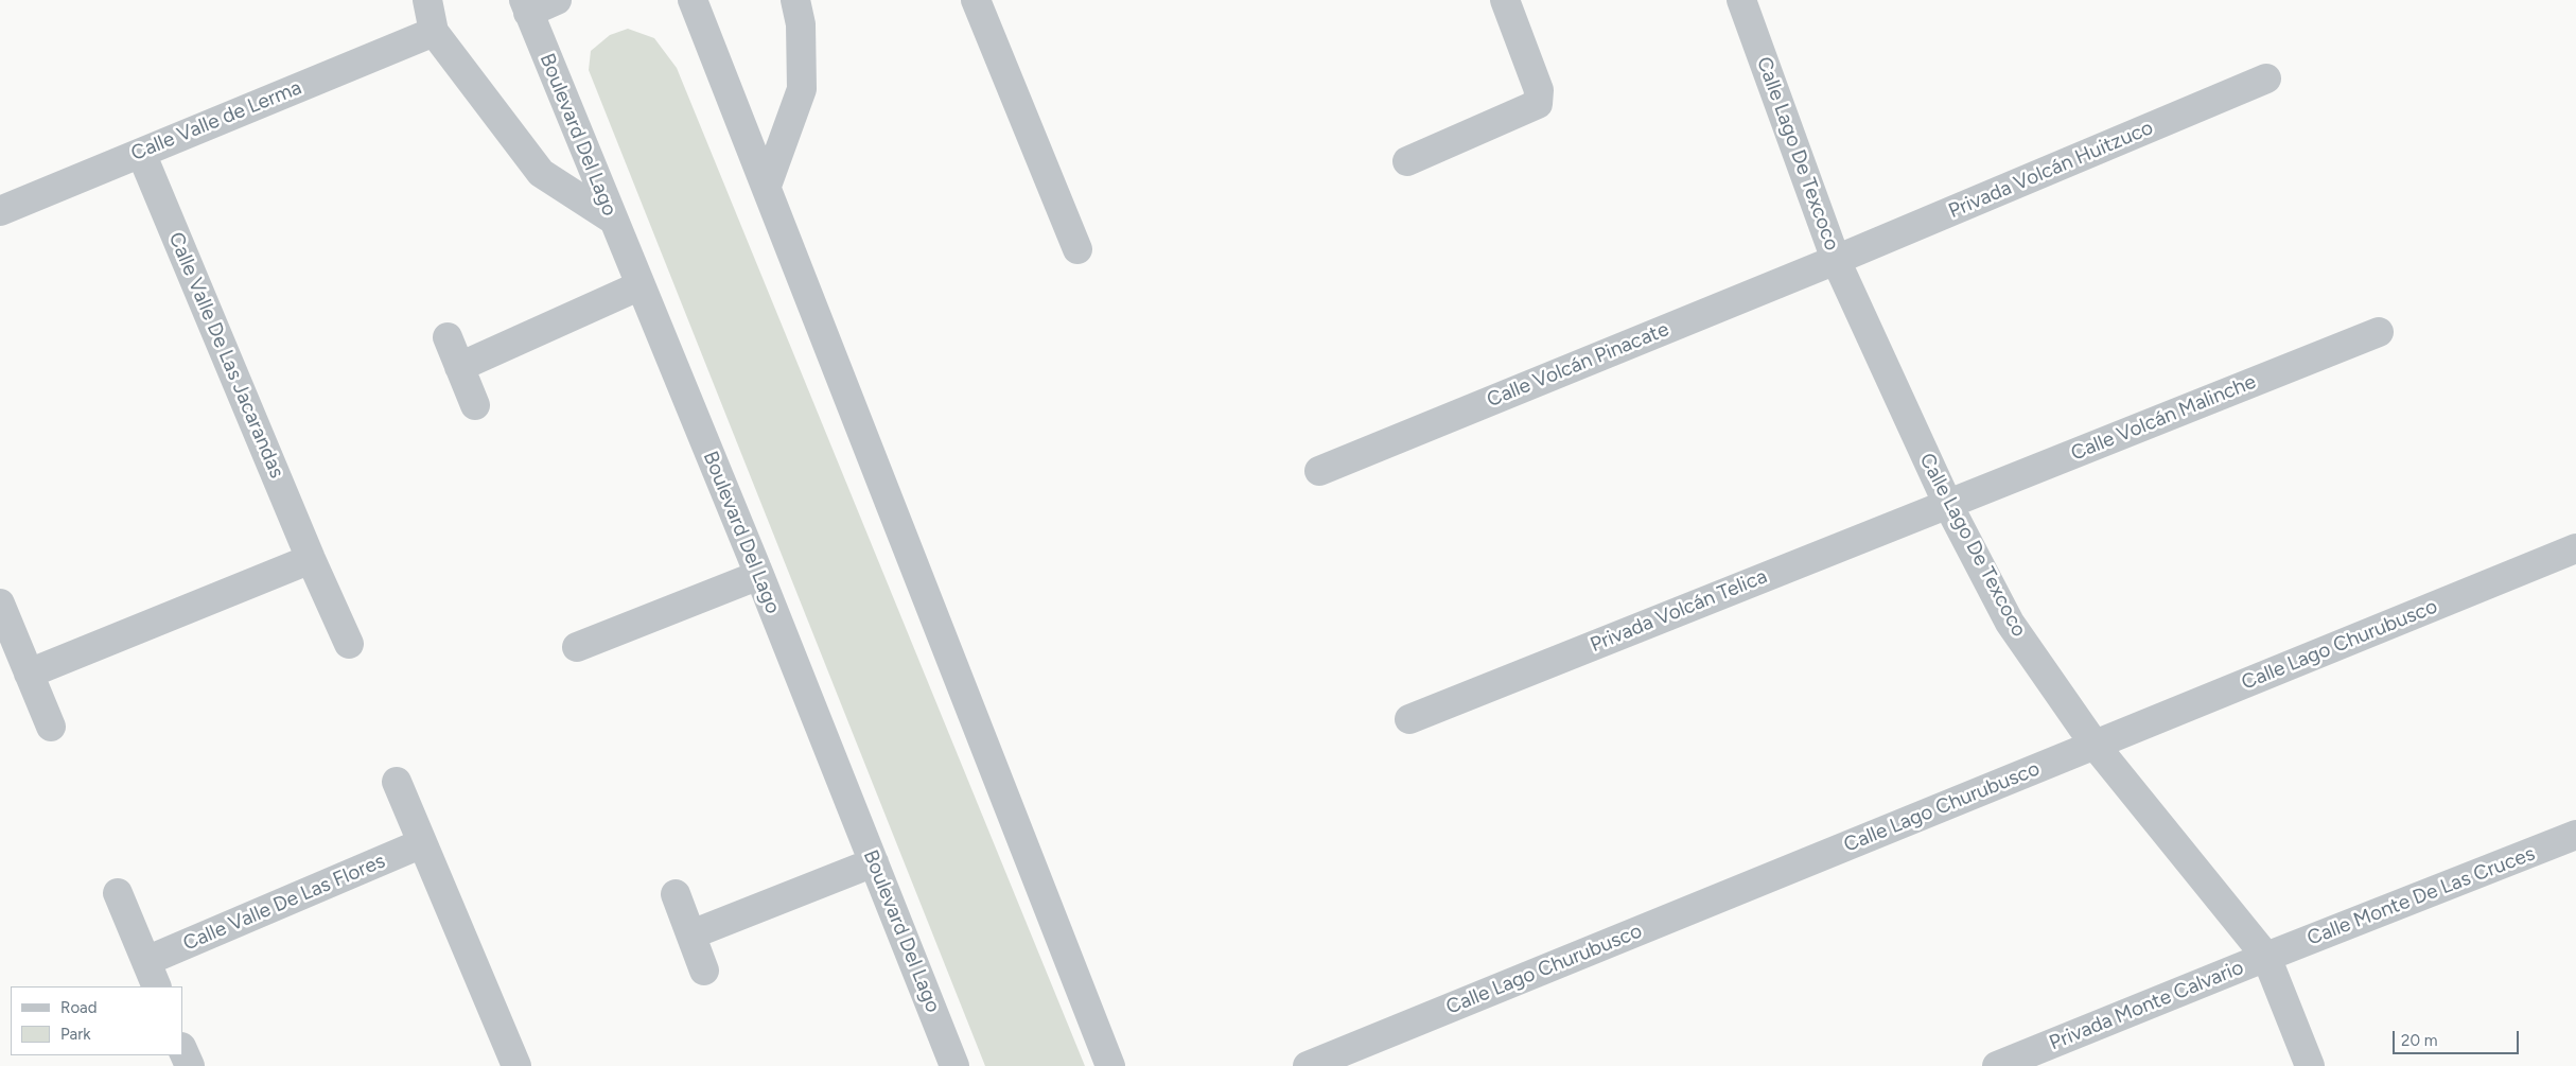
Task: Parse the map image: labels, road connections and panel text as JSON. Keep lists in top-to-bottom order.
{
  "streets": {
    "street": [
      "Calle Valle de Lerma",
      "Boulevard Del Lago",
      "Calle Lago De Texcoco",
      "Privada Volcán Huitzuco",
      "Calle Valle De Las Jacarandas",
      "Calle Volcán Pinacate",
      "Calle Volcán Malinche",
      "Privada Volcán Telica",
      "Calle Lago Churubusco",
      "Calle Monte De Las Cruces",
      "Calle Valle De Las Flores",
      "Privada Monte Calvario"
    ]
  },
  "crossings": [
    ["Calle Valle de Lerma", "Calle Valle De Las Jacarandas"],
    ["Calle Lago De Texcoco", "Privada Volcán Huitzuco"],
    ["Calle Lago De Texcoco", "Calle Volcán Pinacate"],
    ["Calle Lago De Texcoco", "Calle Volcán Malinche"],
    ["Calle Lago De Texcoco", "Privada Volcán Telica"],
    ["Calle Lago De Texcoco", "Calle Lago Churubusco"],
    ["Calle Lago De Texcoco", "Calle Monte De Las Cruces"],
    ["Calle Lago De Texcoco", "Privada Monte Calvario"],
    ["Privada Volcán Huitzuco", "Calle Volcán Pinacate"],
    ["Calle Volcán Malinche", "Privada Volcán Telica"],
    ["Calle Monte De Las Cruces", "Privada Monte Calvario"]
  ],
  "legend": ["Road", "Park"],
  "scale_bar": "20 m"
}
